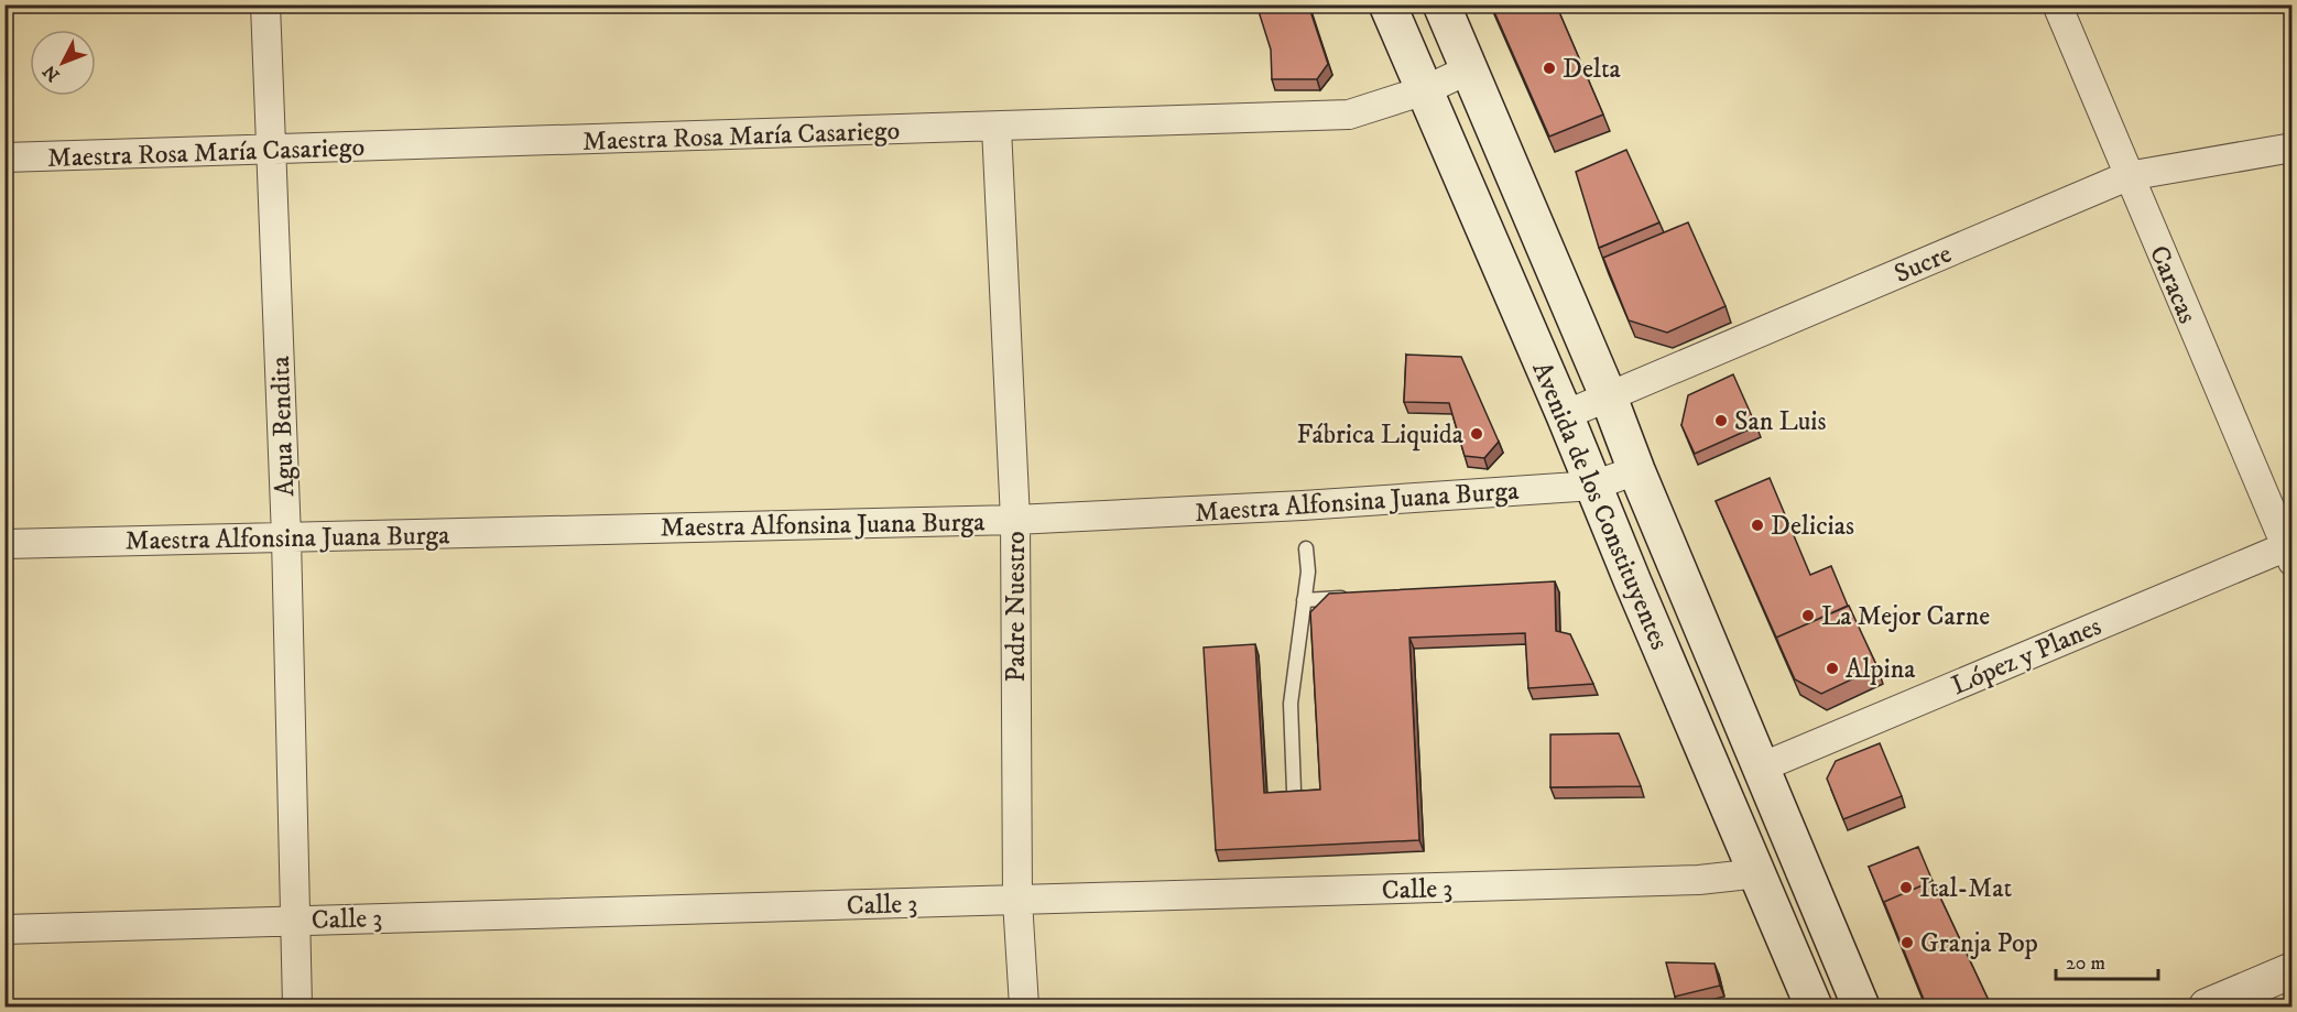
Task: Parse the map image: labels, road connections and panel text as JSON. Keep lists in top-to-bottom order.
{
  "streets": {
    "main road": ["Avenida de los Constituyentes"],
    "street": [
      "Maestra Rosa María Casariego",
      "Sucre",
      "Caracas",
      "Agua Bendita",
      "Maestra Alfonsina Juana Burga",
      "Padre Nuestro",
      "López y Planes",
      "Calle 3"
    ]
  },
  "crossings": [
    ["Maestra Rosa María Casariego", "Agua Bendita"],
    ["Maestra Rosa María Casariego", "Avenida de los Constituyentes"],
    ["Maestra Rosa María Casariego", "Padre Nuestro"],
    ["Sucre", "Caracas"],
    ["Sucre", "Avenida de los Constituyentes"],
    ["Caracas", "López y Planes"],
    ["Agua Bendita", "Maestra Alfonsina Juana Burga"],
    ["Agua Bendita", "Calle 3"],
    ["Maestra Alfonsina Juana Burga", "Avenida de los Constituyentes"],
    ["Maestra Alfonsina Juana Burga", "Padre Nuestro"],
    ["Avenida de los Constituyentes", "López y Planes"],
    ["Avenida de los Constituyentes", "Calle 3"],
    ["Padre Nuestro", "Calle 3"]
  ],
  "places": [
    "Delta",
    "San Luis",
    "Fábrica Liquida",
    "Delicias",
    "La Mejor Carne",
    "Alpina",
    "Ital-Mat",
    "Granja Pop"
  ],
  "scale_bar": "20 m",
  "north": "bottom left"
}
